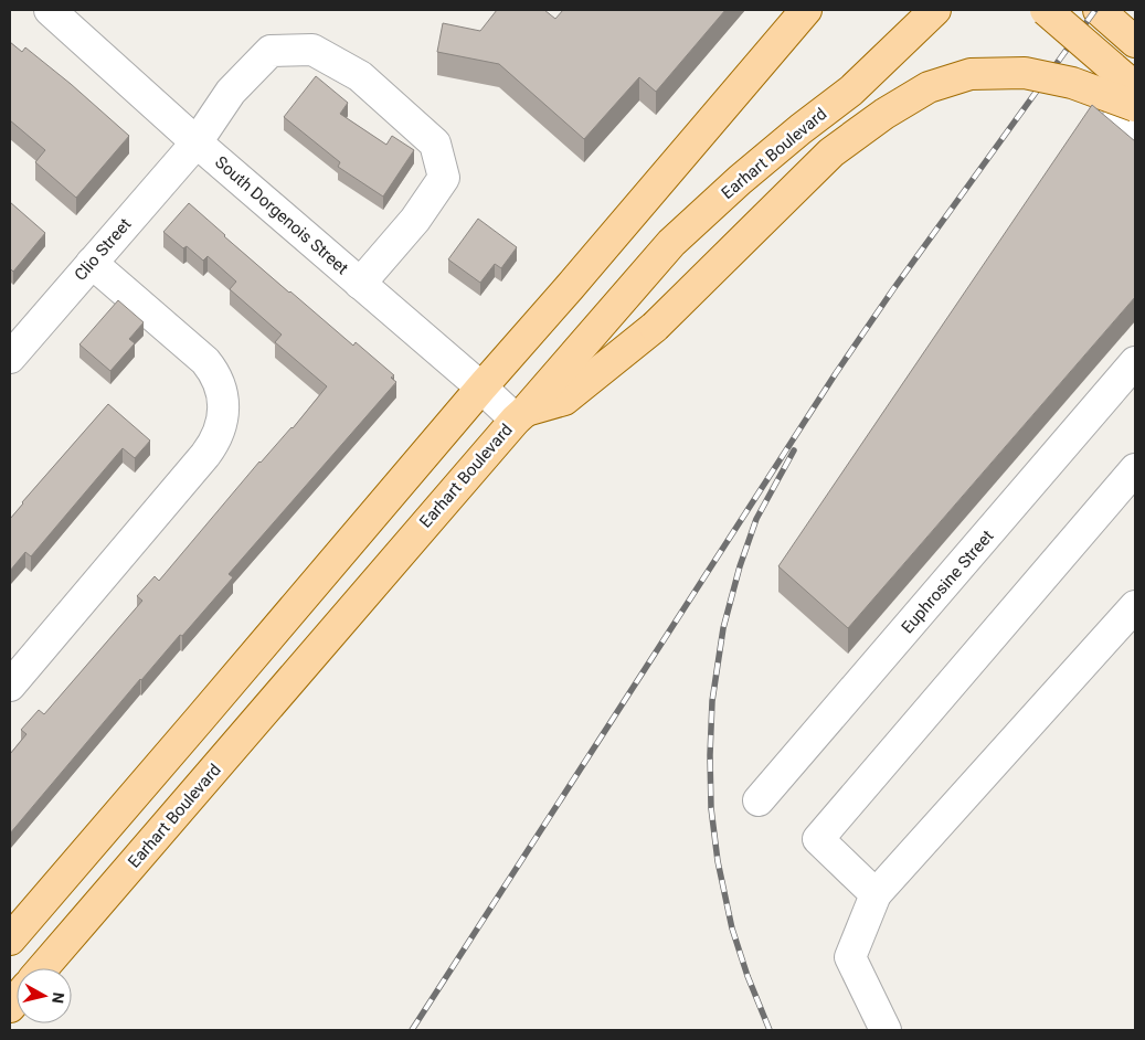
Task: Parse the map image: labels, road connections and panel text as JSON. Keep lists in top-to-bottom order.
{
  "streets": {
    "main road": ["Earhart Boulevard"],
    "street": ["South Dorgenois Street", "Clio Street", "Euphrosine Street"]
  },
  "crossings": [
    ["Earhart Boulevard", "South Dorgenois Street"],
    ["South Dorgenois Street", "Clio Street"]
  ],
  "north": "right"
}
